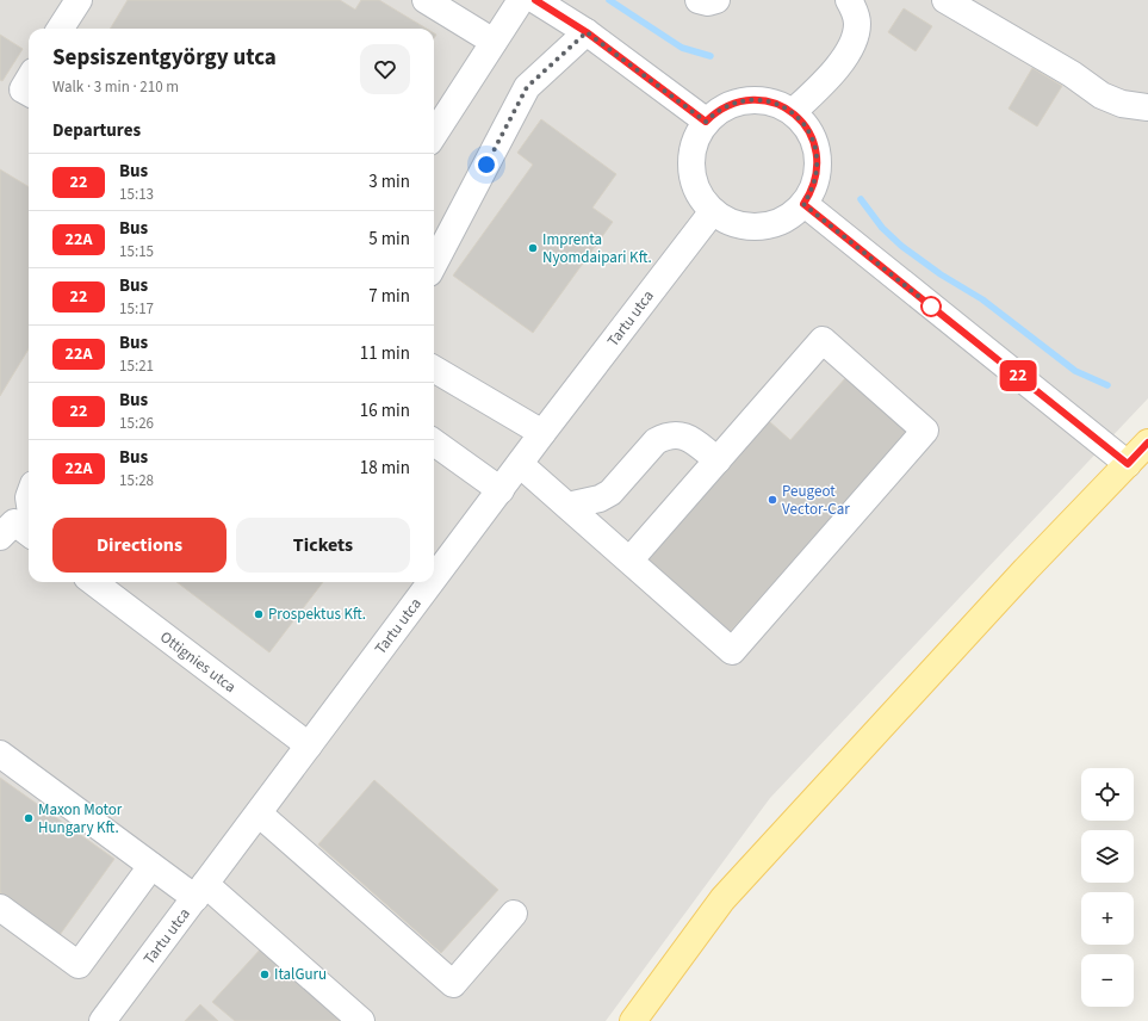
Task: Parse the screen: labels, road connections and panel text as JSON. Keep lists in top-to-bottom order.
{
  "streets": {
    "street": ["Tartu utca", "Ottignies utca"]
  },
  "crossings": [
    ["Tartu utca", "Ottignies utca"]
  ],
  "places": [
    "Imprenta Nyomdaipari Kft.",
    "Peugeot Vector-Car",
    "Prospektus Kft.",
    "Maxon Motor Hungary Kft.",
    "ItalGuru"
  ],
  "lines": ["bus line 22"],
  "page": {
    "on_map": "22",
    "heading": [
      ["Sepsiszentgyörgy utca", "Walk · 3 min · 210 m"],
      "Departures"
    ],
    "list": [
      {
        "mark": "22",
        "name": "Bus",
        "note": "15:13",
        "value": "3 min"
      },
      {
        "mark": "22A",
        "name": "Bus",
        "note": "15:15",
        "value": "5 min"
      },
      {
        "mark": "22",
        "name": "Bus",
        "note": "15:17",
        "value": "7 min"
      },
      {
        "mark": "22A",
        "name": "Bus",
        "note": "15:21",
        "value": "11 min"
      },
      {
        "mark": "22",
        "name": "Bus",
        "note": "15:26",
        "value": "16 min"
      },
      {
        "mark": "22A",
        "name": "Bus",
        "note": "15:28",
        "value": "18 min"
      }
    ],
    "buttons": ["Directions", "Tickets"],
    "map_buttons": ["+", "−"]
  }
}
